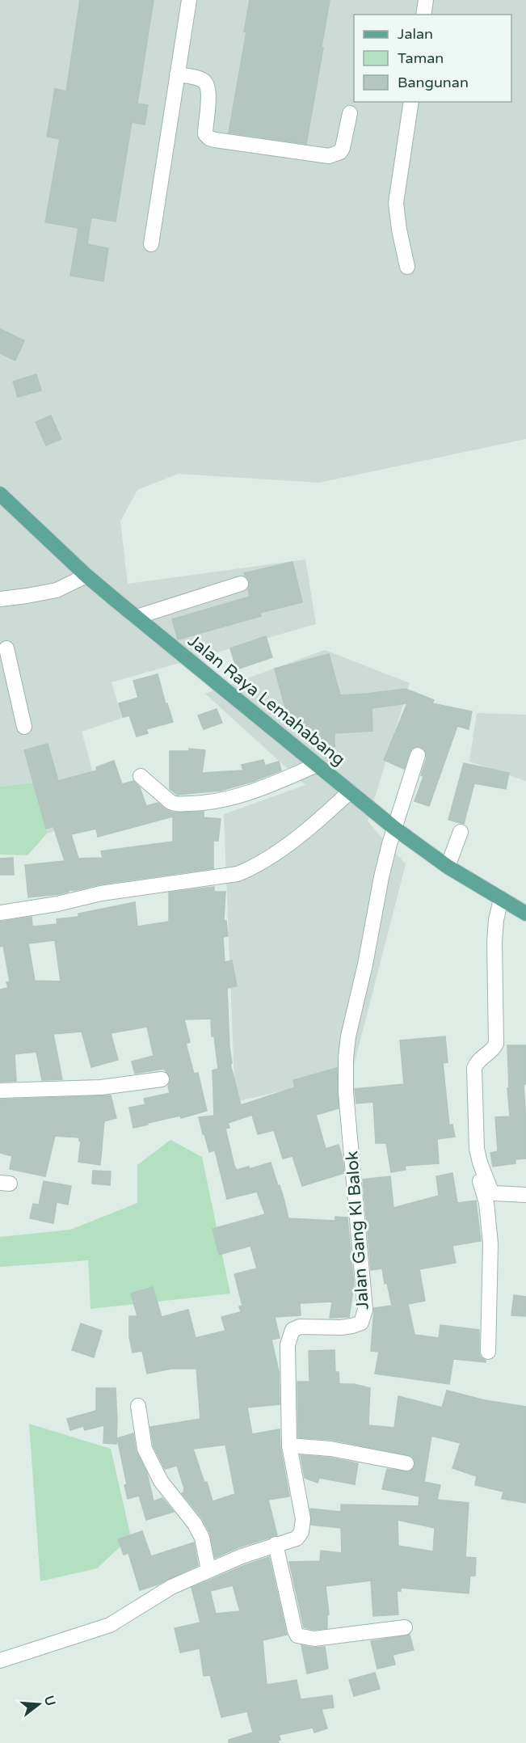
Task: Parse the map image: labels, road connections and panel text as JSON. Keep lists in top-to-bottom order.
{
  "streets": {
    "main road": ["Jalan Raya Lemahabang"],
    "street": ["Jalan Gang Kl Balok"]
  },
  "crossings": [
    ["Jalan Raya Lemahabang", "Jalan Gang Kl Balok"]
  ],
  "legend": ["Jalan", "Taman", "Bangunan"],
  "north": "right"
}
